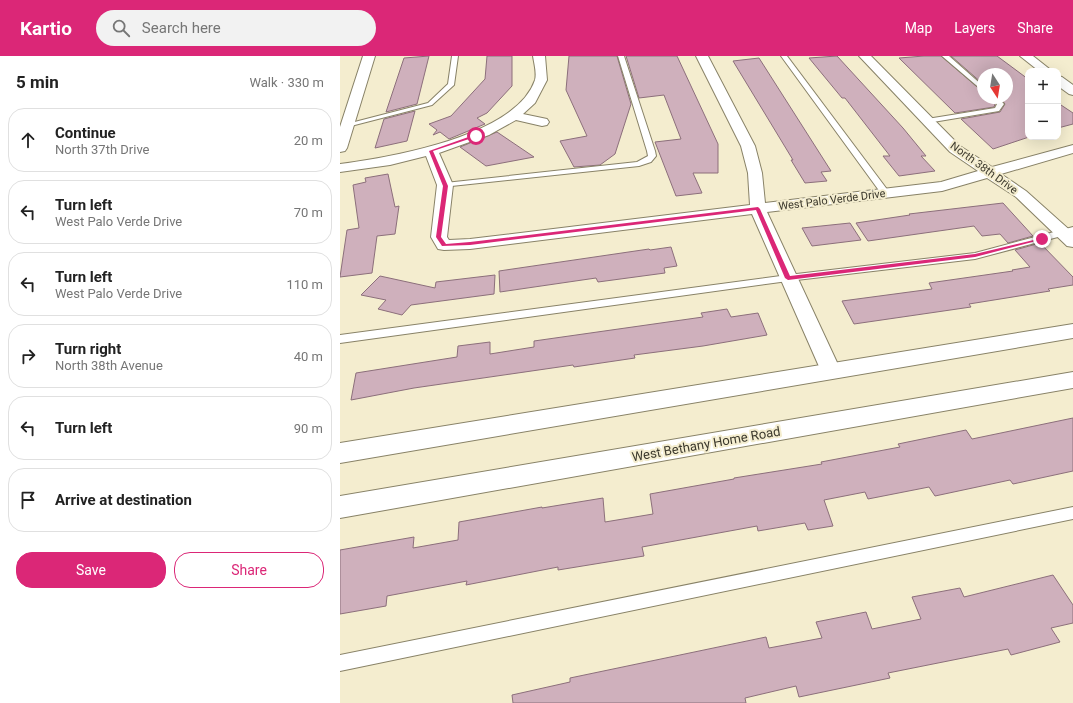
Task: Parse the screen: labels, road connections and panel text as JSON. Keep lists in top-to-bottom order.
{
  "streets": {
    "street": ["North 38th Drive", "West Palo Verde Drive", "West Bethany Home Road"]
  },
  "crossings": [
    ["North 38th Drive", "West Palo Verde Drive"]
  ],
  "north": "bottom",
  "page": {
    "header": "Kartio",
    "search": "Search here",
    "nav": ["Map", "Layers", "Share"],
    "heading": ["5 min", "Walk · 330 m"],
    "map_buttons": ["+", "−"],
    "list": [
      ["Continue", "North 37th Drive", "20 m"],
      ["Turn left", "West Palo Verde Drive", "70 m"],
      ["Turn left", "West Palo Verde Drive", "110 m"],
      ["Turn right", "North 38th Avenue", "40 m"],
      ["Turn left", "90 m"],
      "Arrive at destination"
    ],
    "buttons": ["Save", "Share"]
  }
}
